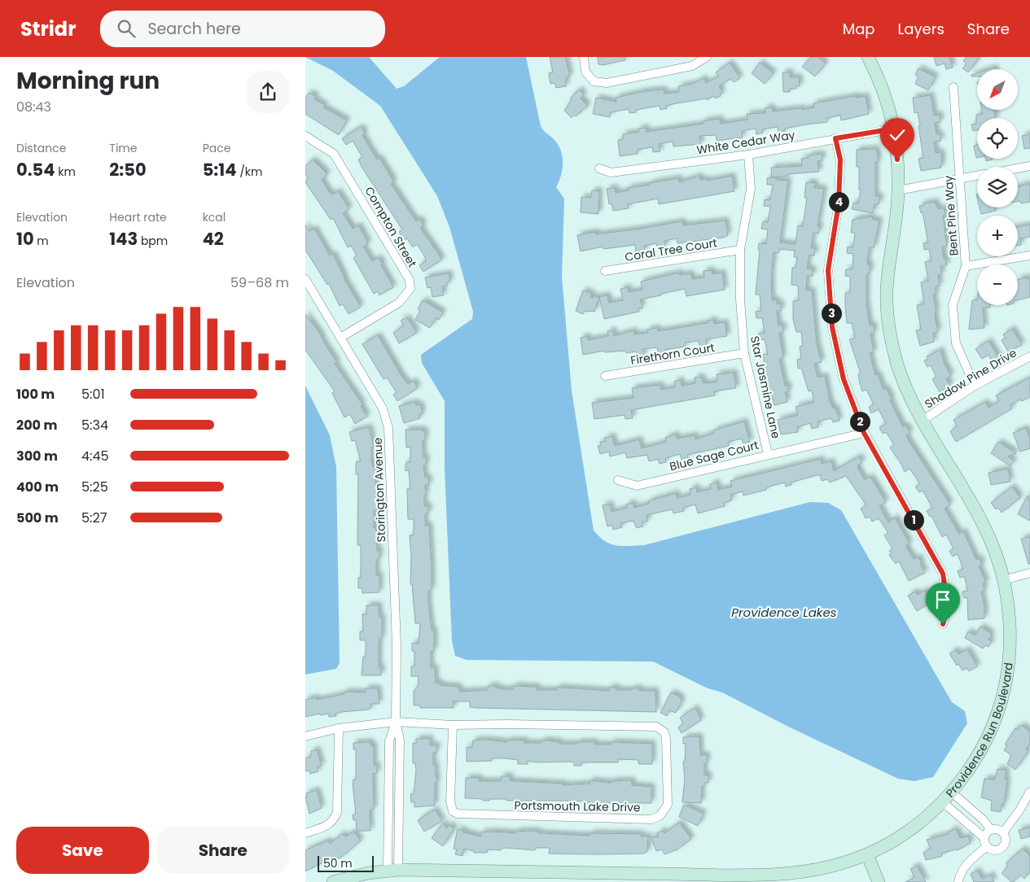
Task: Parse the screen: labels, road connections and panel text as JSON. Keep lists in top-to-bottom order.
{
  "streets": {
    "street": [
      "White Cedar Way",
      "Bent Pine Way",
      "Compton Street",
      "Coral Tree Court",
      "Firethorn Court",
      "Shadow Pine Drive",
      "Star Jasmine Lane",
      "Blue Sage Court",
      "Storington Avenue",
      "Providence Run Boulevard",
      "Portsmouth Lake Drive"
    ]
  },
  "crossings": [
    ["White Cedar Way", "Star Jasmine Lane"],
    ["White Cedar Way", "Providence Run Boulevard"],
    ["Bent Pine Way", "Shadow Pine Drive"],
    ["Compton Street", "Storington Avenue"],
    ["Coral Tree Court", "Star Jasmine Lane"],
    ["Firethorn Court", "Star Jasmine Lane"],
    ["Shadow Pine Drive", "Providence Run Boulevard"],
    ["Star Jasmine Lane", "Blue Sage Court"],
    ["Storington Avenue", "Providence Run Boulevard"],
    ["Storington Avenue", "Portsmouth Lake Drive"]
  ],
  "water": ["Providence Lakes"],
  "scale_bar": "50 m",
  "north": "bottom left",
  "page": {
    "header": "Stridr",
    "search": "Search here",
    "nav": ["Map", "Layers", "Share"],
    "heading": ["Morning run", "08:43"],
    "map_buttons": ["+", "−"],
    "stats": [
      ["Distance", "0.54 km"],
      ["Time", "2:50"],
      ["Pace", "5:14 /km"],
      ["Elevation", "10 m"],
      ["Heart rate", "143 bpm"],
      ["kcal", "42"]
    ],
    "pins": [
      "4",
      "3",
      "2",
      "1"
    ],
    "chart": ["Elevation", "59–68 m"],
    "list": [
      {
        "name": "100 m",
        "note": "5:01"
      },
      {
        "name": "200 m",
        "note": "5:34"
      },
      {
        "name": "300 m",
        "note": "4:45"
      },
      {
        "name": "400 m",
        "note": "5:25"
      },
      {
        "name": "500 m",
        "note": "5:27"
      }
    ],
    "buttons": ["Save", "Share"],
    "scale": "50 m"
  }
}
